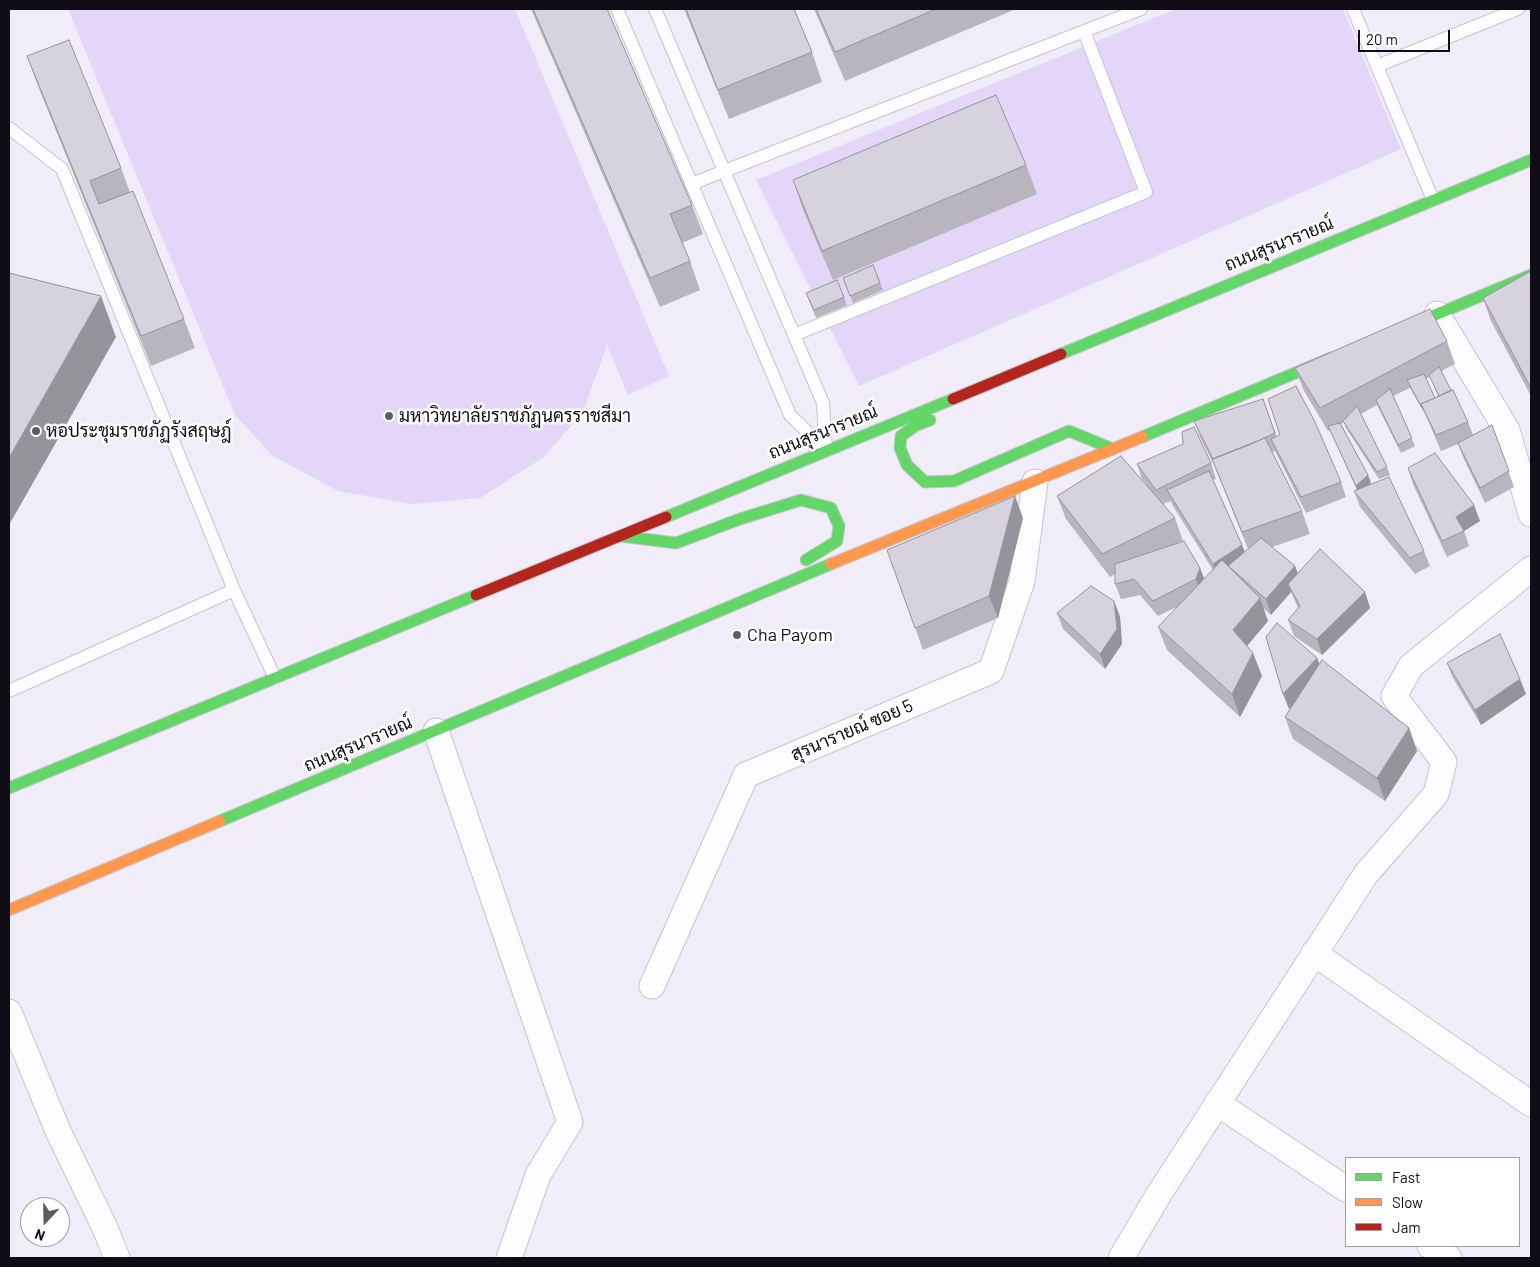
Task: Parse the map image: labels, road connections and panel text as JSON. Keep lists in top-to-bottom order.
{
  "streets": {
    "main road": ["ถนนสุรนารายณ์"],
    "street": ["สุรนารายณ์ ซอย 5"]
  },
  "crossings": [
    ["ถนนสุรนารายณ์", "สุรนารายณ์ ซอย 5"]
  ],
  "places": ["มหาวิทยาลัยราชภัฏนครราชสีมา", "หอประชุมราชภัฏรังสฤษฎ์", "Cha Payom"],
  "legend": ["Fast", "Slow", "Jam"],
  "scale_bar": "20 m",
  "north": "bottom"
}
